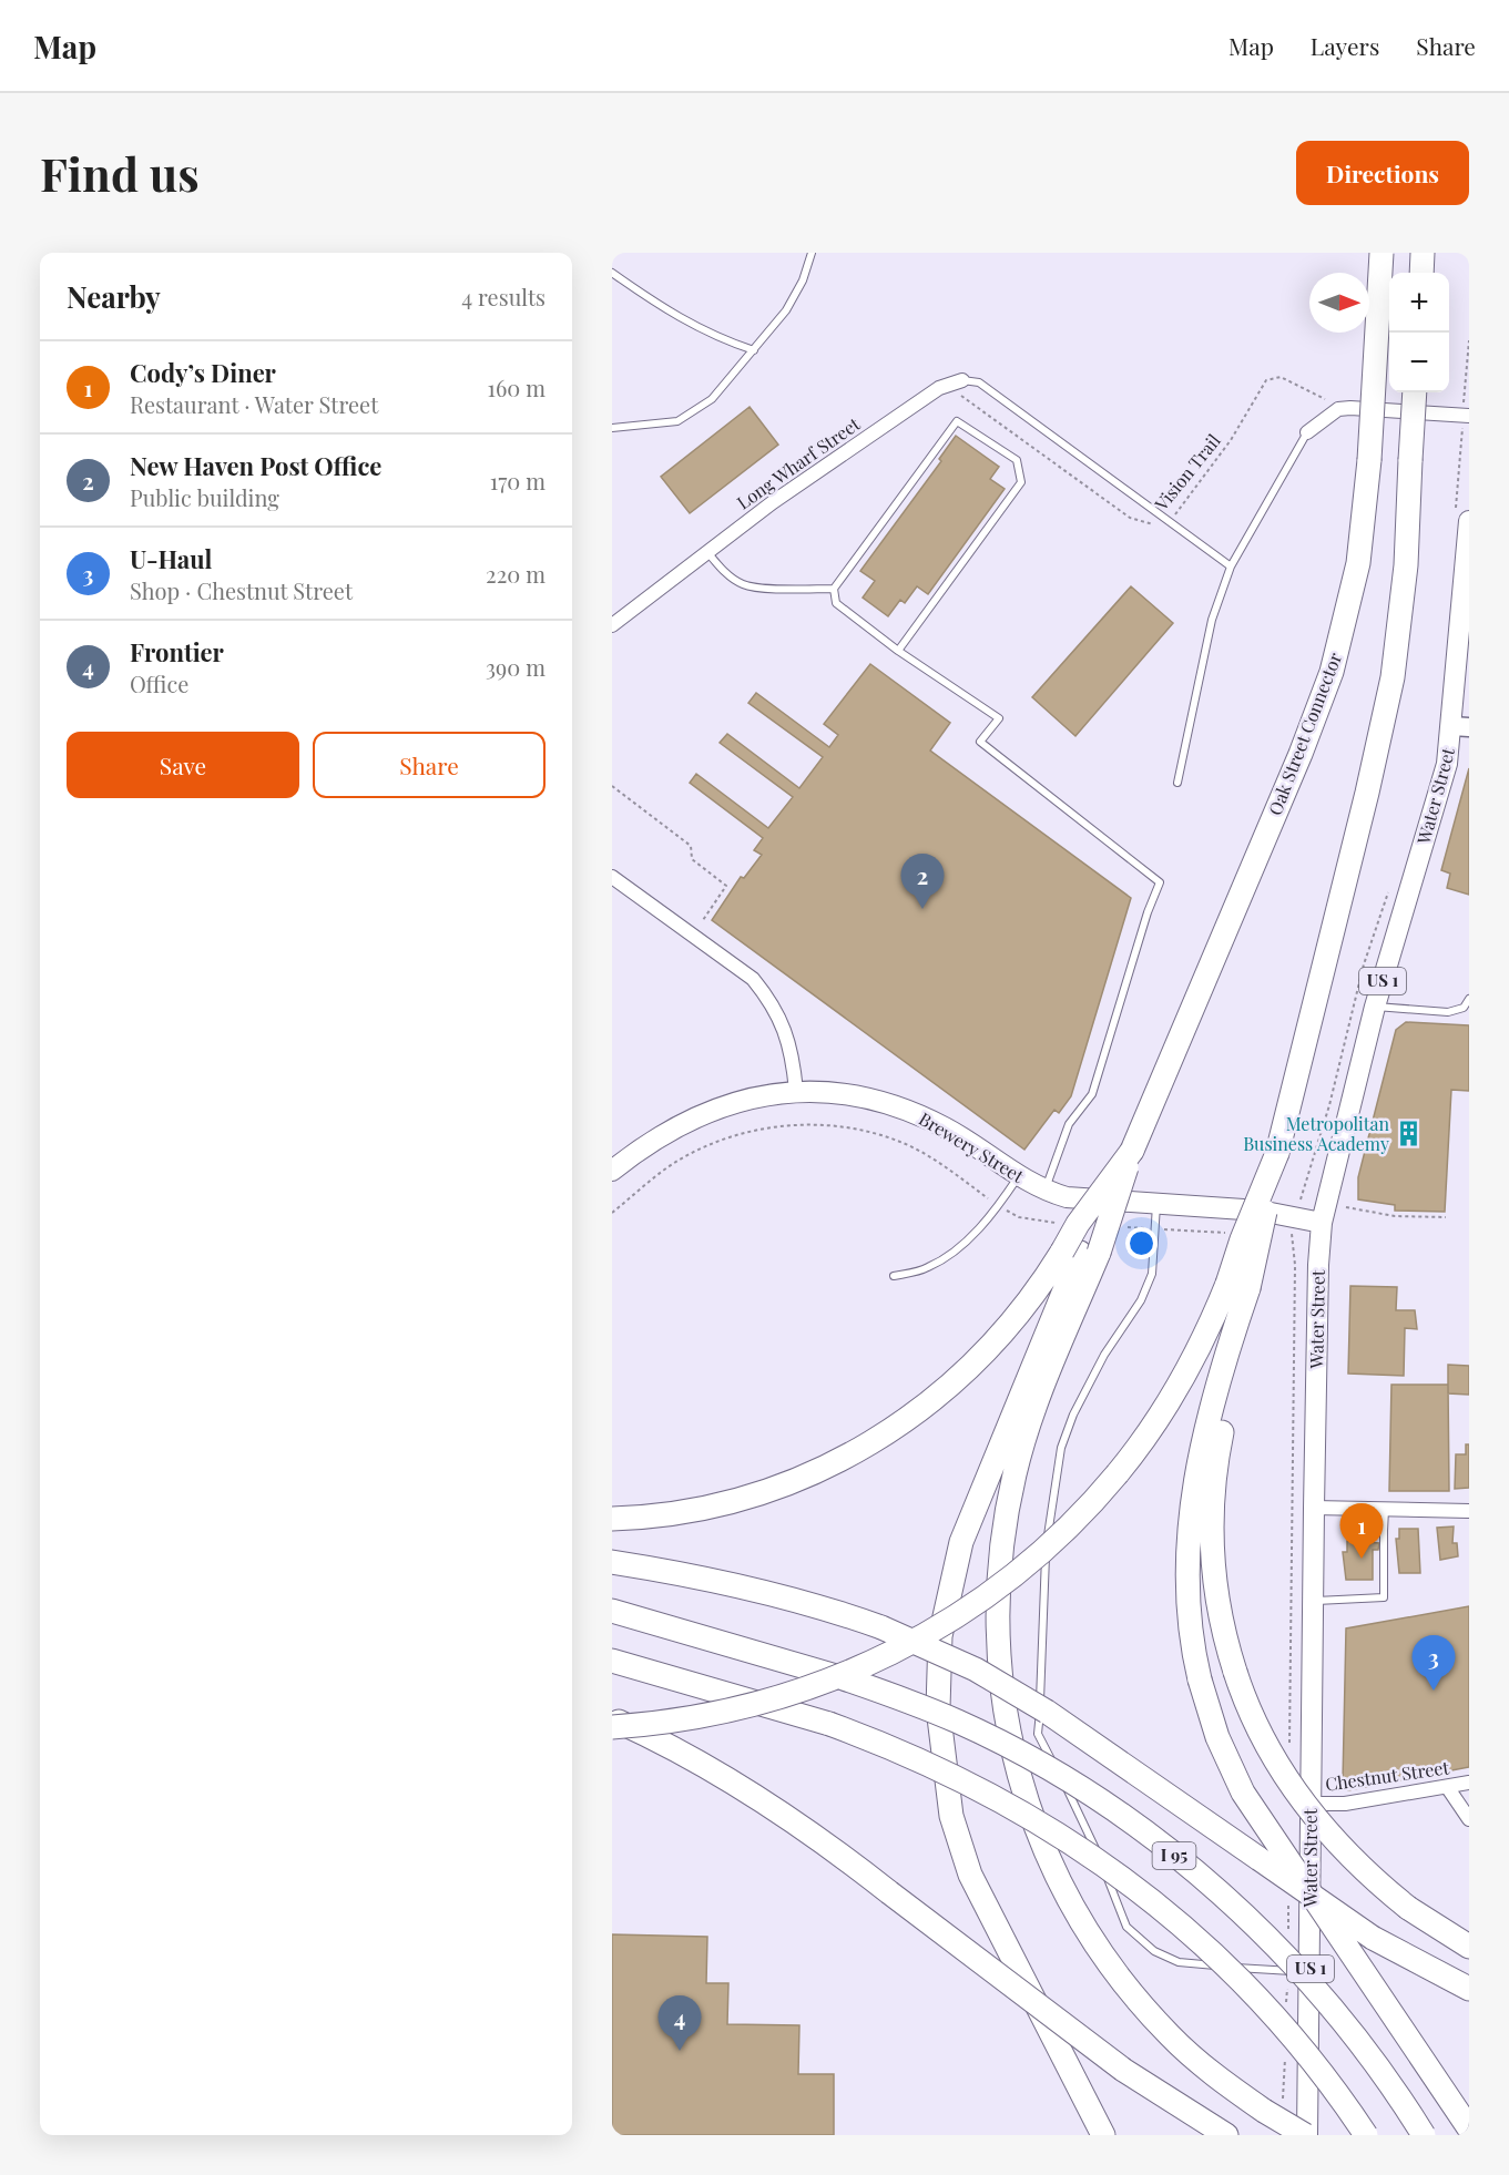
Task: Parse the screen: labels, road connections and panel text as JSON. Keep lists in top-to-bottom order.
{
  "streets": {
    "highway": ["Oak Street Connector", "I 95"],
    "main road": ["Water Street", "US 1", "Brewery Street"],
    "street": ["Long Wharf Street", "Chestnut Street"],
    "path": ["Vision Trail"]
  },
  "crossings": [
    ["Long Wharf Street", "Vision Trail"],
    ["Water Street", "Brewery Street"],
    ["Water Street", "Chestnut Street"]
  ],
  "places": {
    "building": ["Metropolitan Business Academy"]
  },
  "north": "right",
  "page": {
    "header": "Map",
    "nav": ["Map", "Layers", "Share"],
    "buttons": [
      "Directions",
      ["Save", "Share"]
    ],
    "title": "Find us",
    "heading": ["Nearby", "4 results"],
    "map_buttons": ["+", "−"],
    "list": [
      {
        "mark": "1",
        "name": "Cody’s Diner",
        "note": "Restaurant · Water Street",
        "value": "160 m"
      },
      {
        "mark": "2",
        "name": "New Haven Post Office",
        "note": "Public building",
        "value": "170 m"
      },
      {
        "mark": "3",
        "name": "U-Haul",
        "note": "Shop · Chestnut Street",
        "value": "220 m"
      },
      {
        "mark": "4",
        "name": "Frontier",
        "note": "Office",
        "value": "390 m"
      }
    ],
    "pins": [
      "2",
      "1",
      "3",
      "4"
    ]
  }
}
